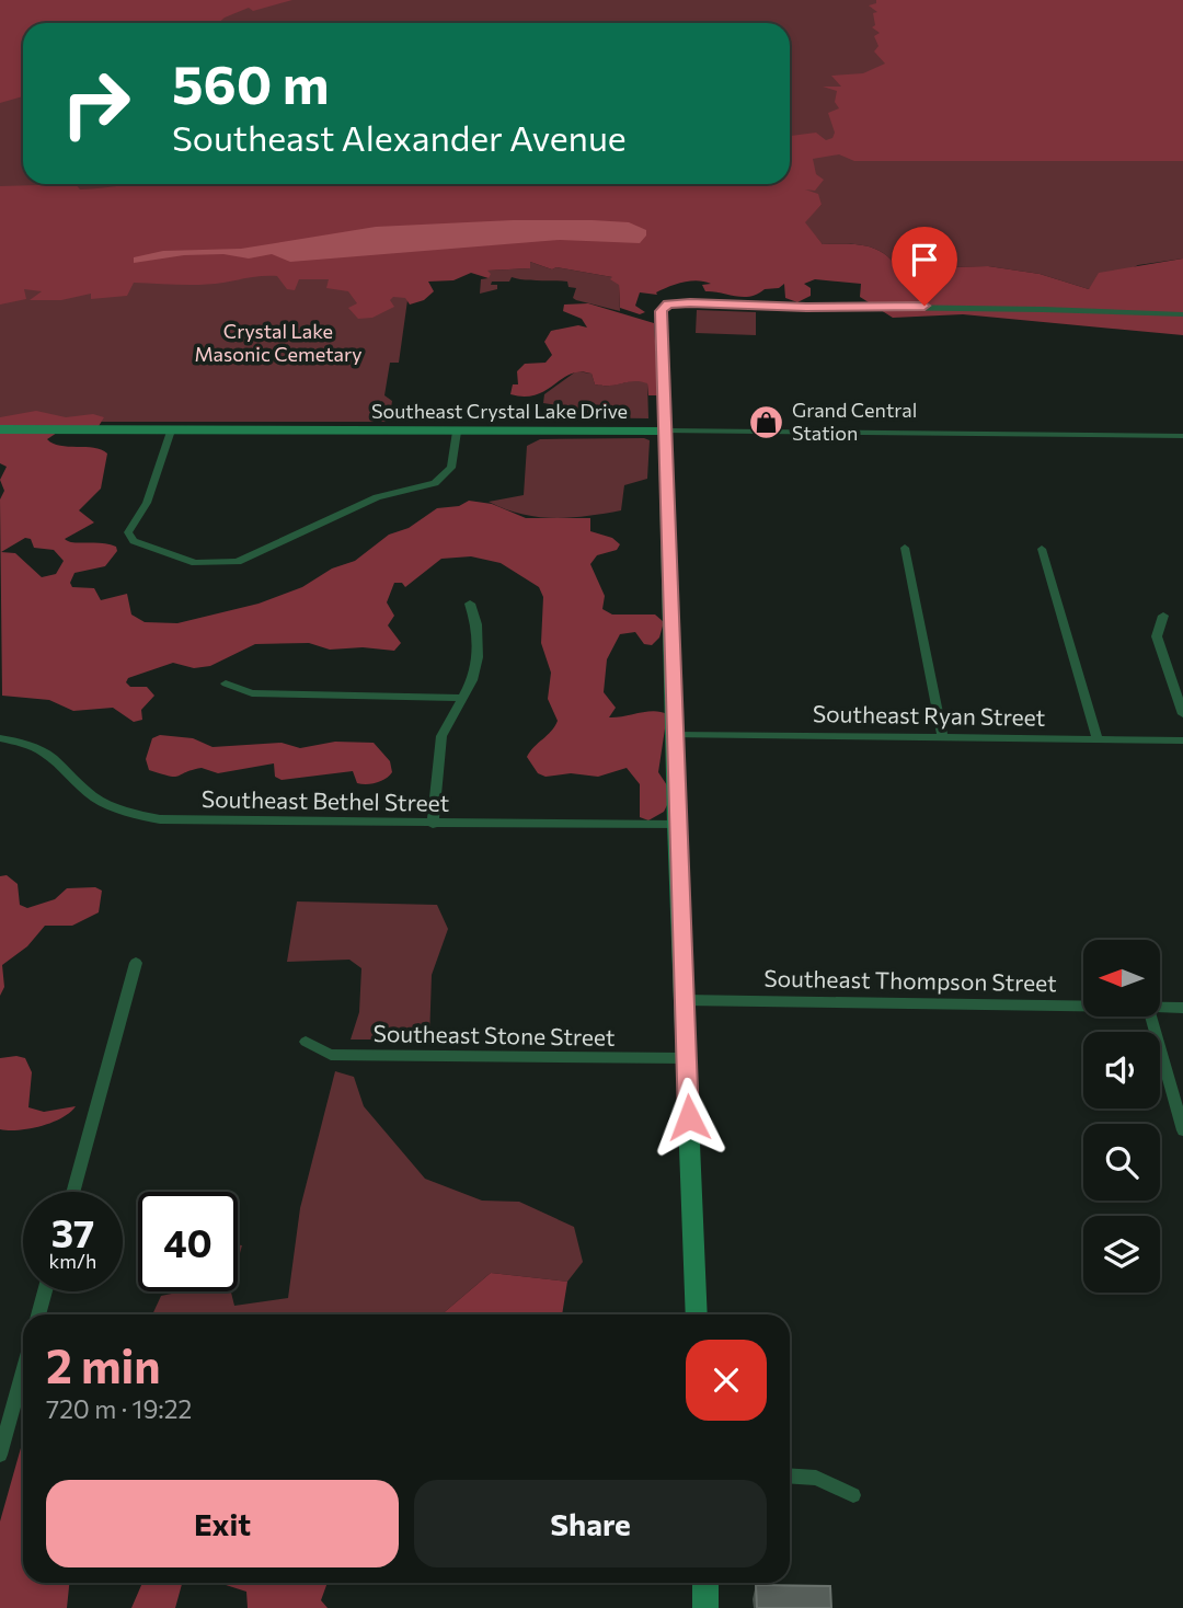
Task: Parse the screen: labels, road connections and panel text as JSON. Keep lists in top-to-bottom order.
{
  "streets": {
    "street": [
      "Southeast Crystal Lake Drive",
      "Southeast Ryan Street",
      "Southeast Bethel Street",
      "Southeast Thompson Street",
      "Southeast Stone Street"
    ]
  },
  "parks": ["Crystal Lake Masonic Cemetary"],
  "places": {
    "shop": ["Grand Central Station"]
  },
  "north": "left",
  "page": {
    "turn": ["560 m", "Southeast Alexander Avenue"],
    "speed": "37 km/h",
    "limit": "40",
    "heading": ["2 min", "720 m · 19:22"],
    "buttons": ["Exit", "Share"]
  }
}
